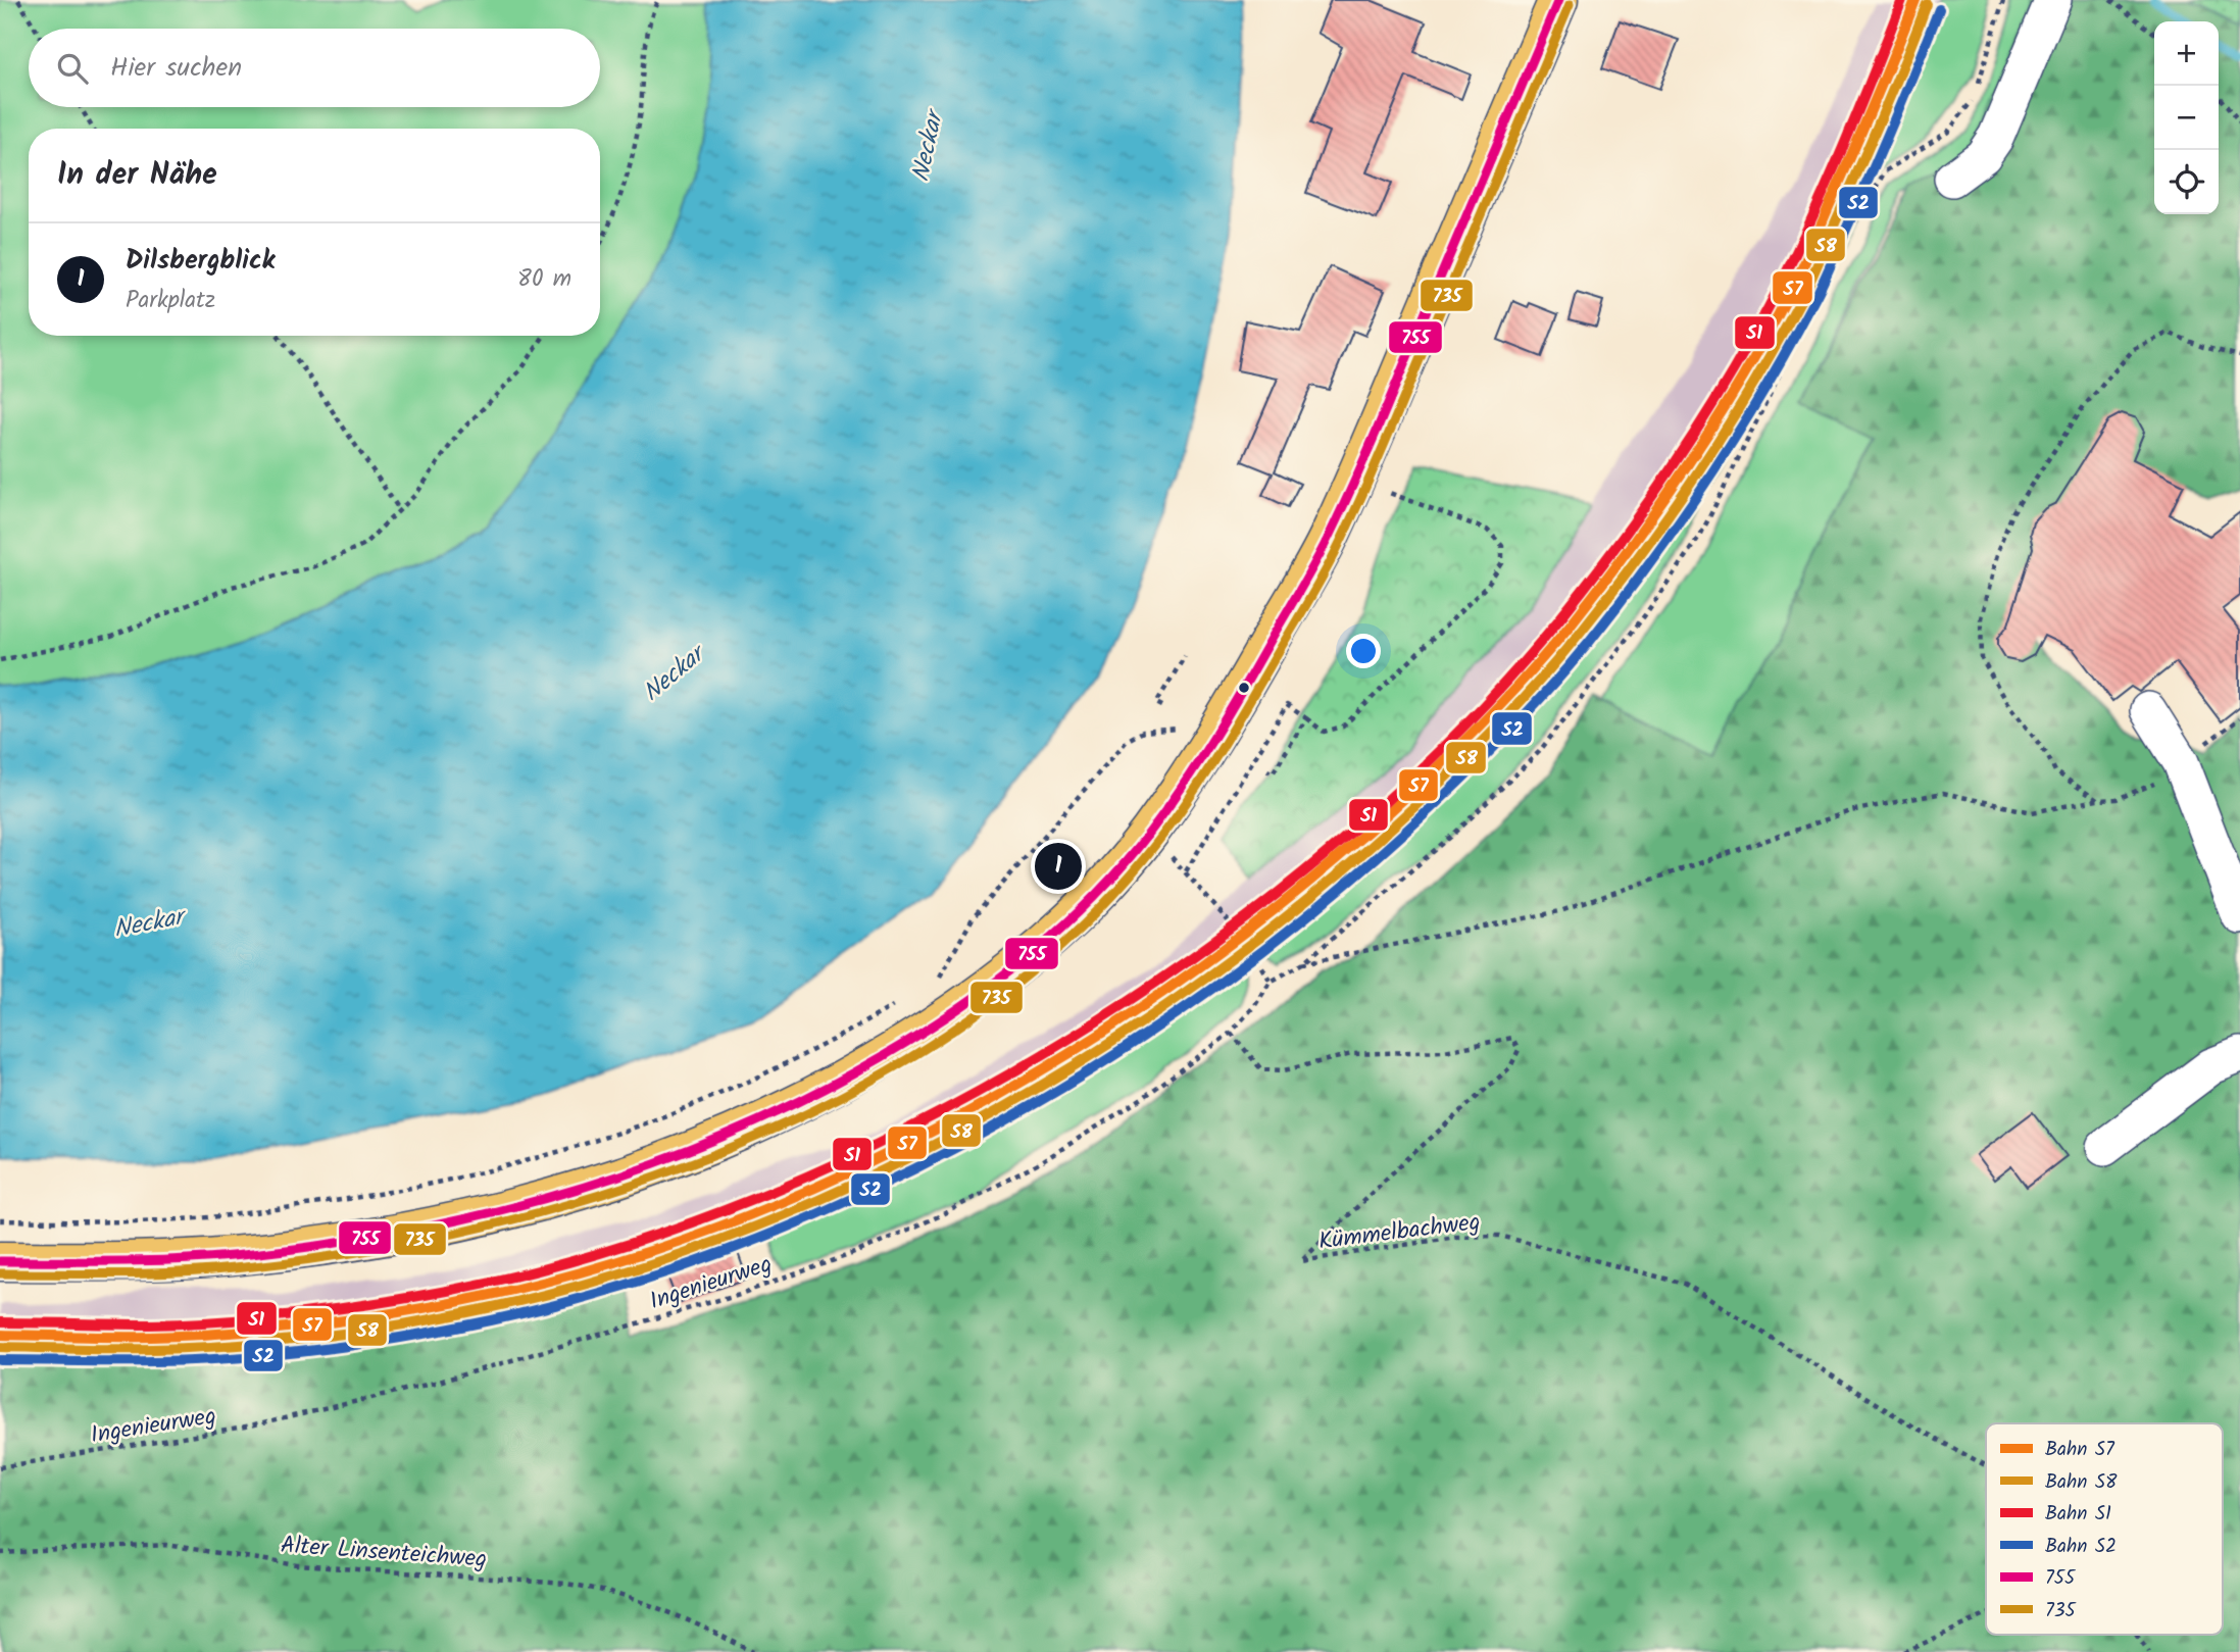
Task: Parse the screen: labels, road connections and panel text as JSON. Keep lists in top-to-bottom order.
{
  "streets": {
    "path": ["Kümmelbachweg", "Ingenieurweg", "Alter Linsenteichweg"]
  },
  "crossings": [
    ["Kümmelbachweg", "Ingenieurweg"]
  ],
  "water": ["Neckar"],
  "lines": [
    "rail line S7",
    "rail line S1",
    "transit line 755",
    "rail line S8",
    "transit line 735",
    "rail line S2"
  ],
  "legend": [
    "Bahn S7",
    "Bahn S8",
    "Bahn S1",
    "Bahn S2",
    "755",
    "735"
  ],
  "page": {
    "map_buttons": ["+", "−"],
    "search": "Hier suchen",
    "heading": "In der Nähe",
    "list": [
      {
        "mark": "1",
        "name": "Dilsbergblick",
        "note": "Parkplatz",
        "value": "80 m"
      }
    ],
    "pins": "1"
  }
}
